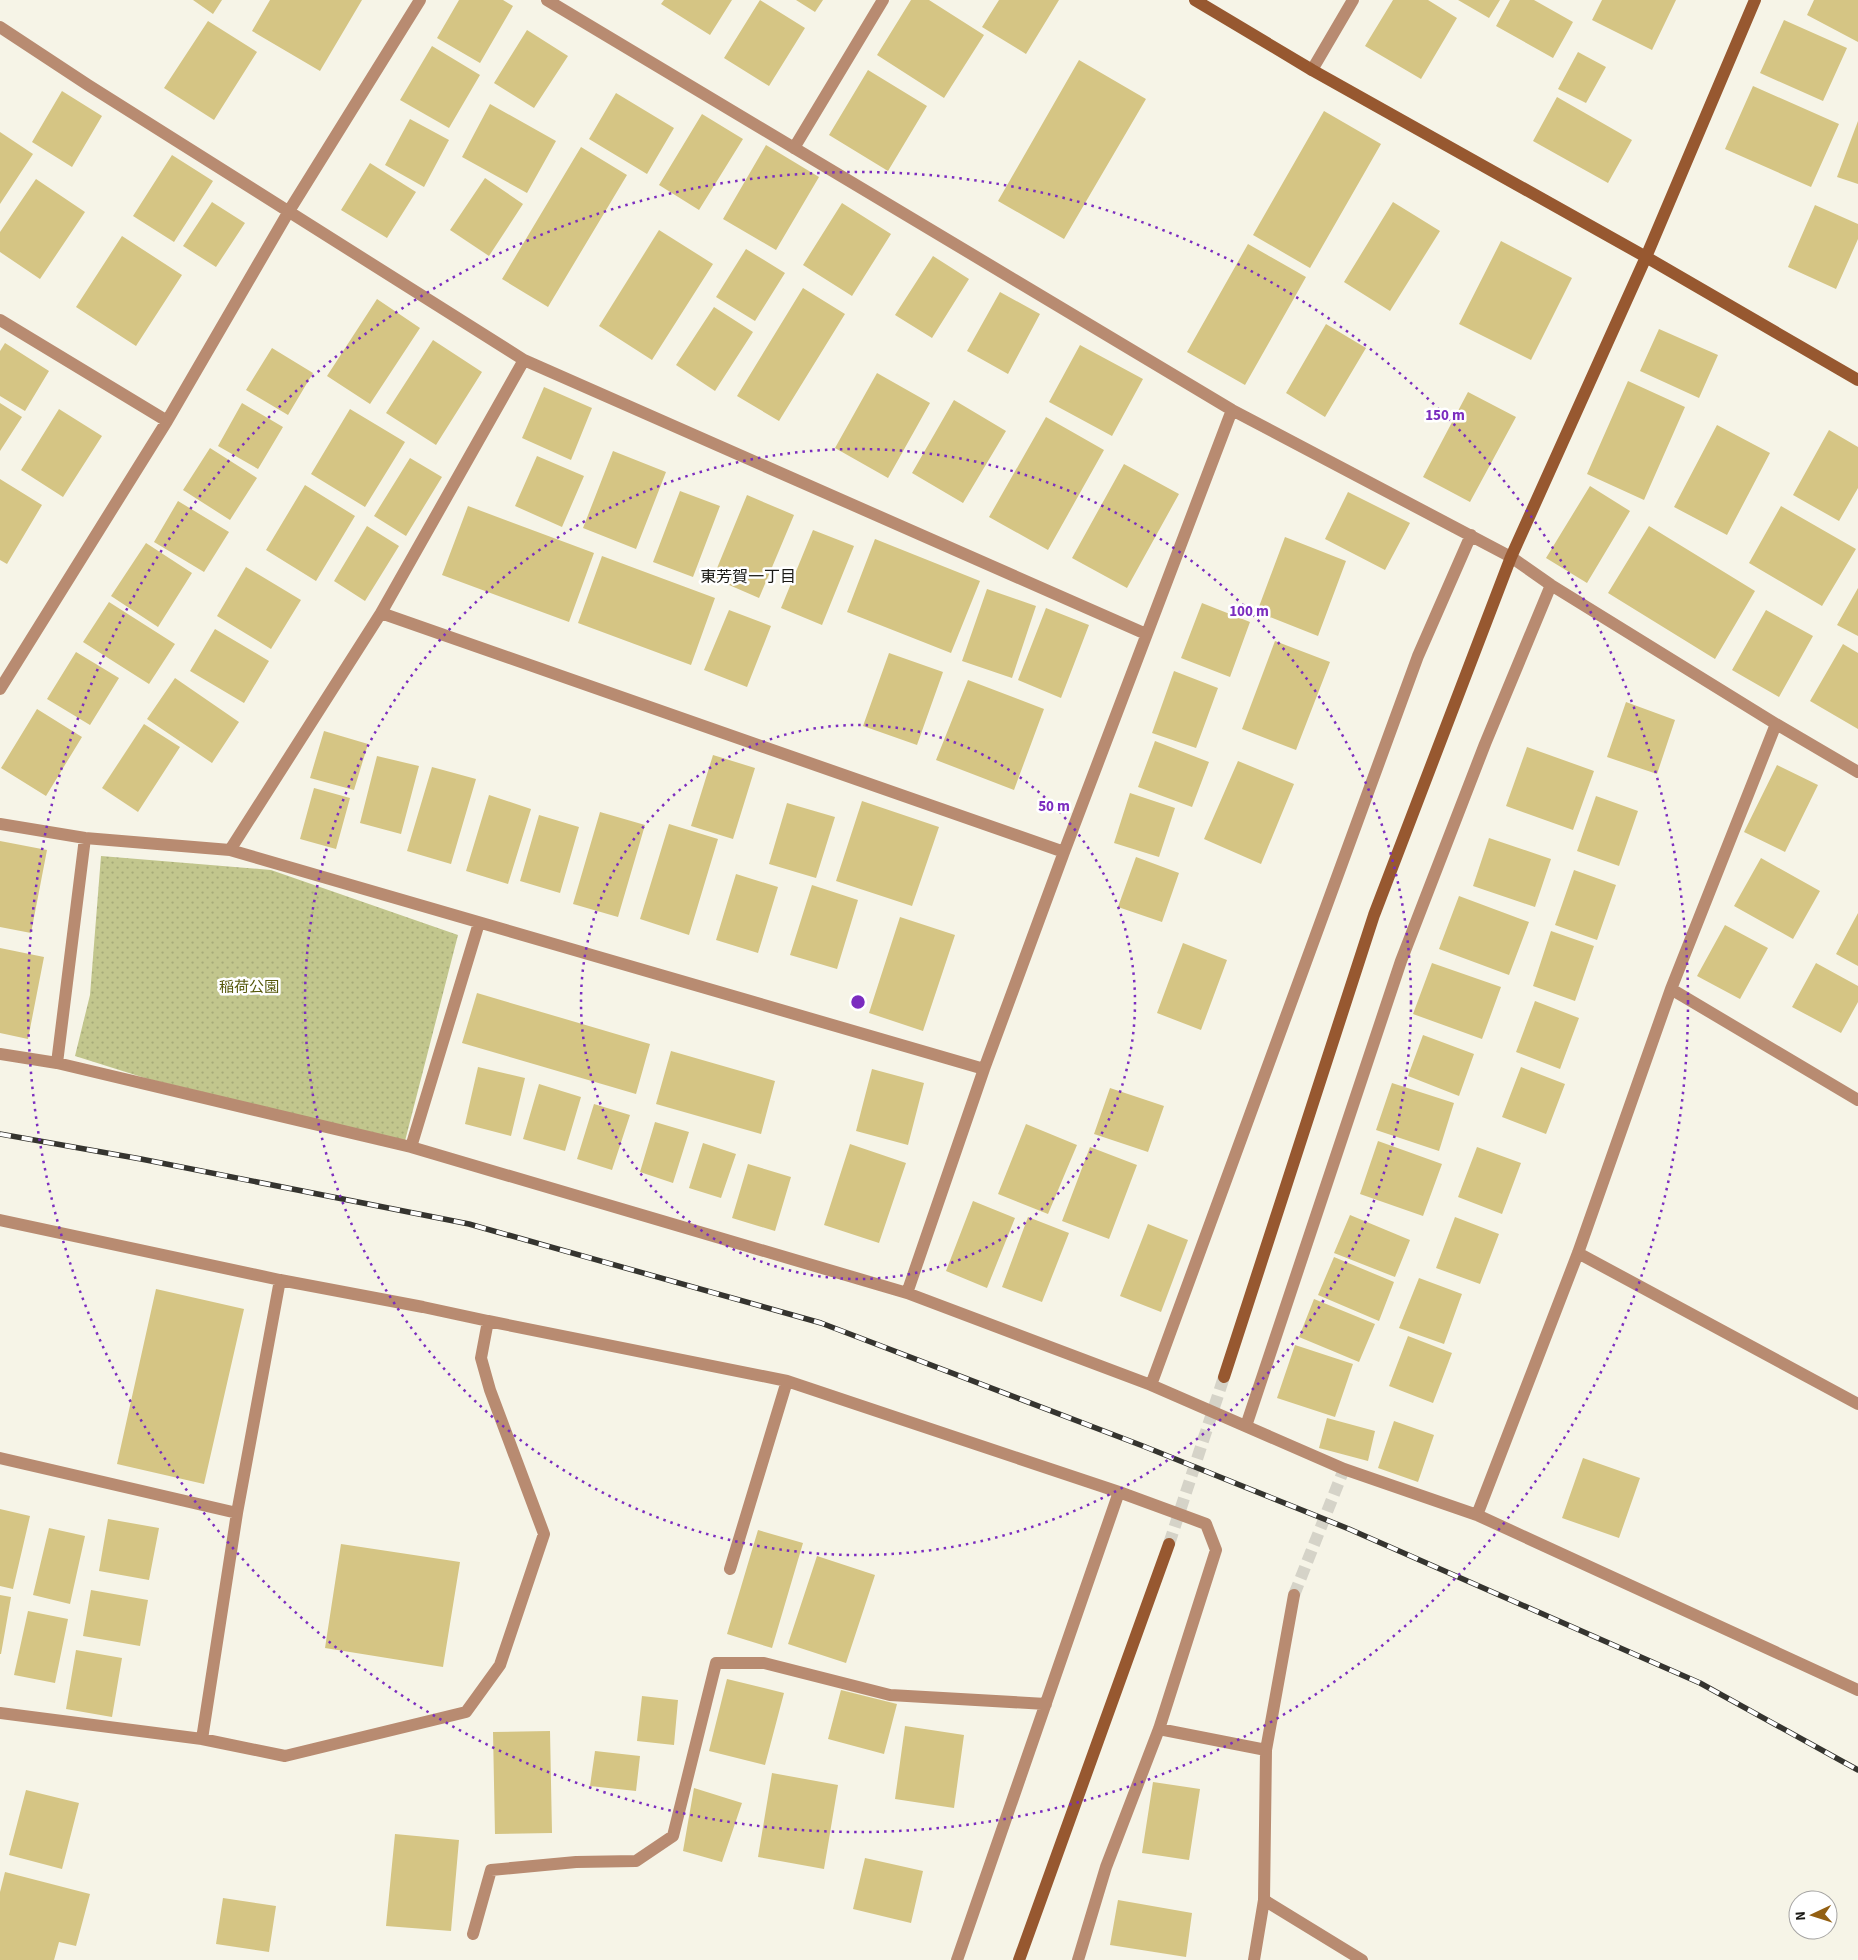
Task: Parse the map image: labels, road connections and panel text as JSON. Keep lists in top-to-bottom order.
{
  "districts": ["東芳賀一丁目"],
  "parks": ["稲荷公園"],
  "north": "left",
  "rings": ["150 m", "100 m", "50 m"]
}
